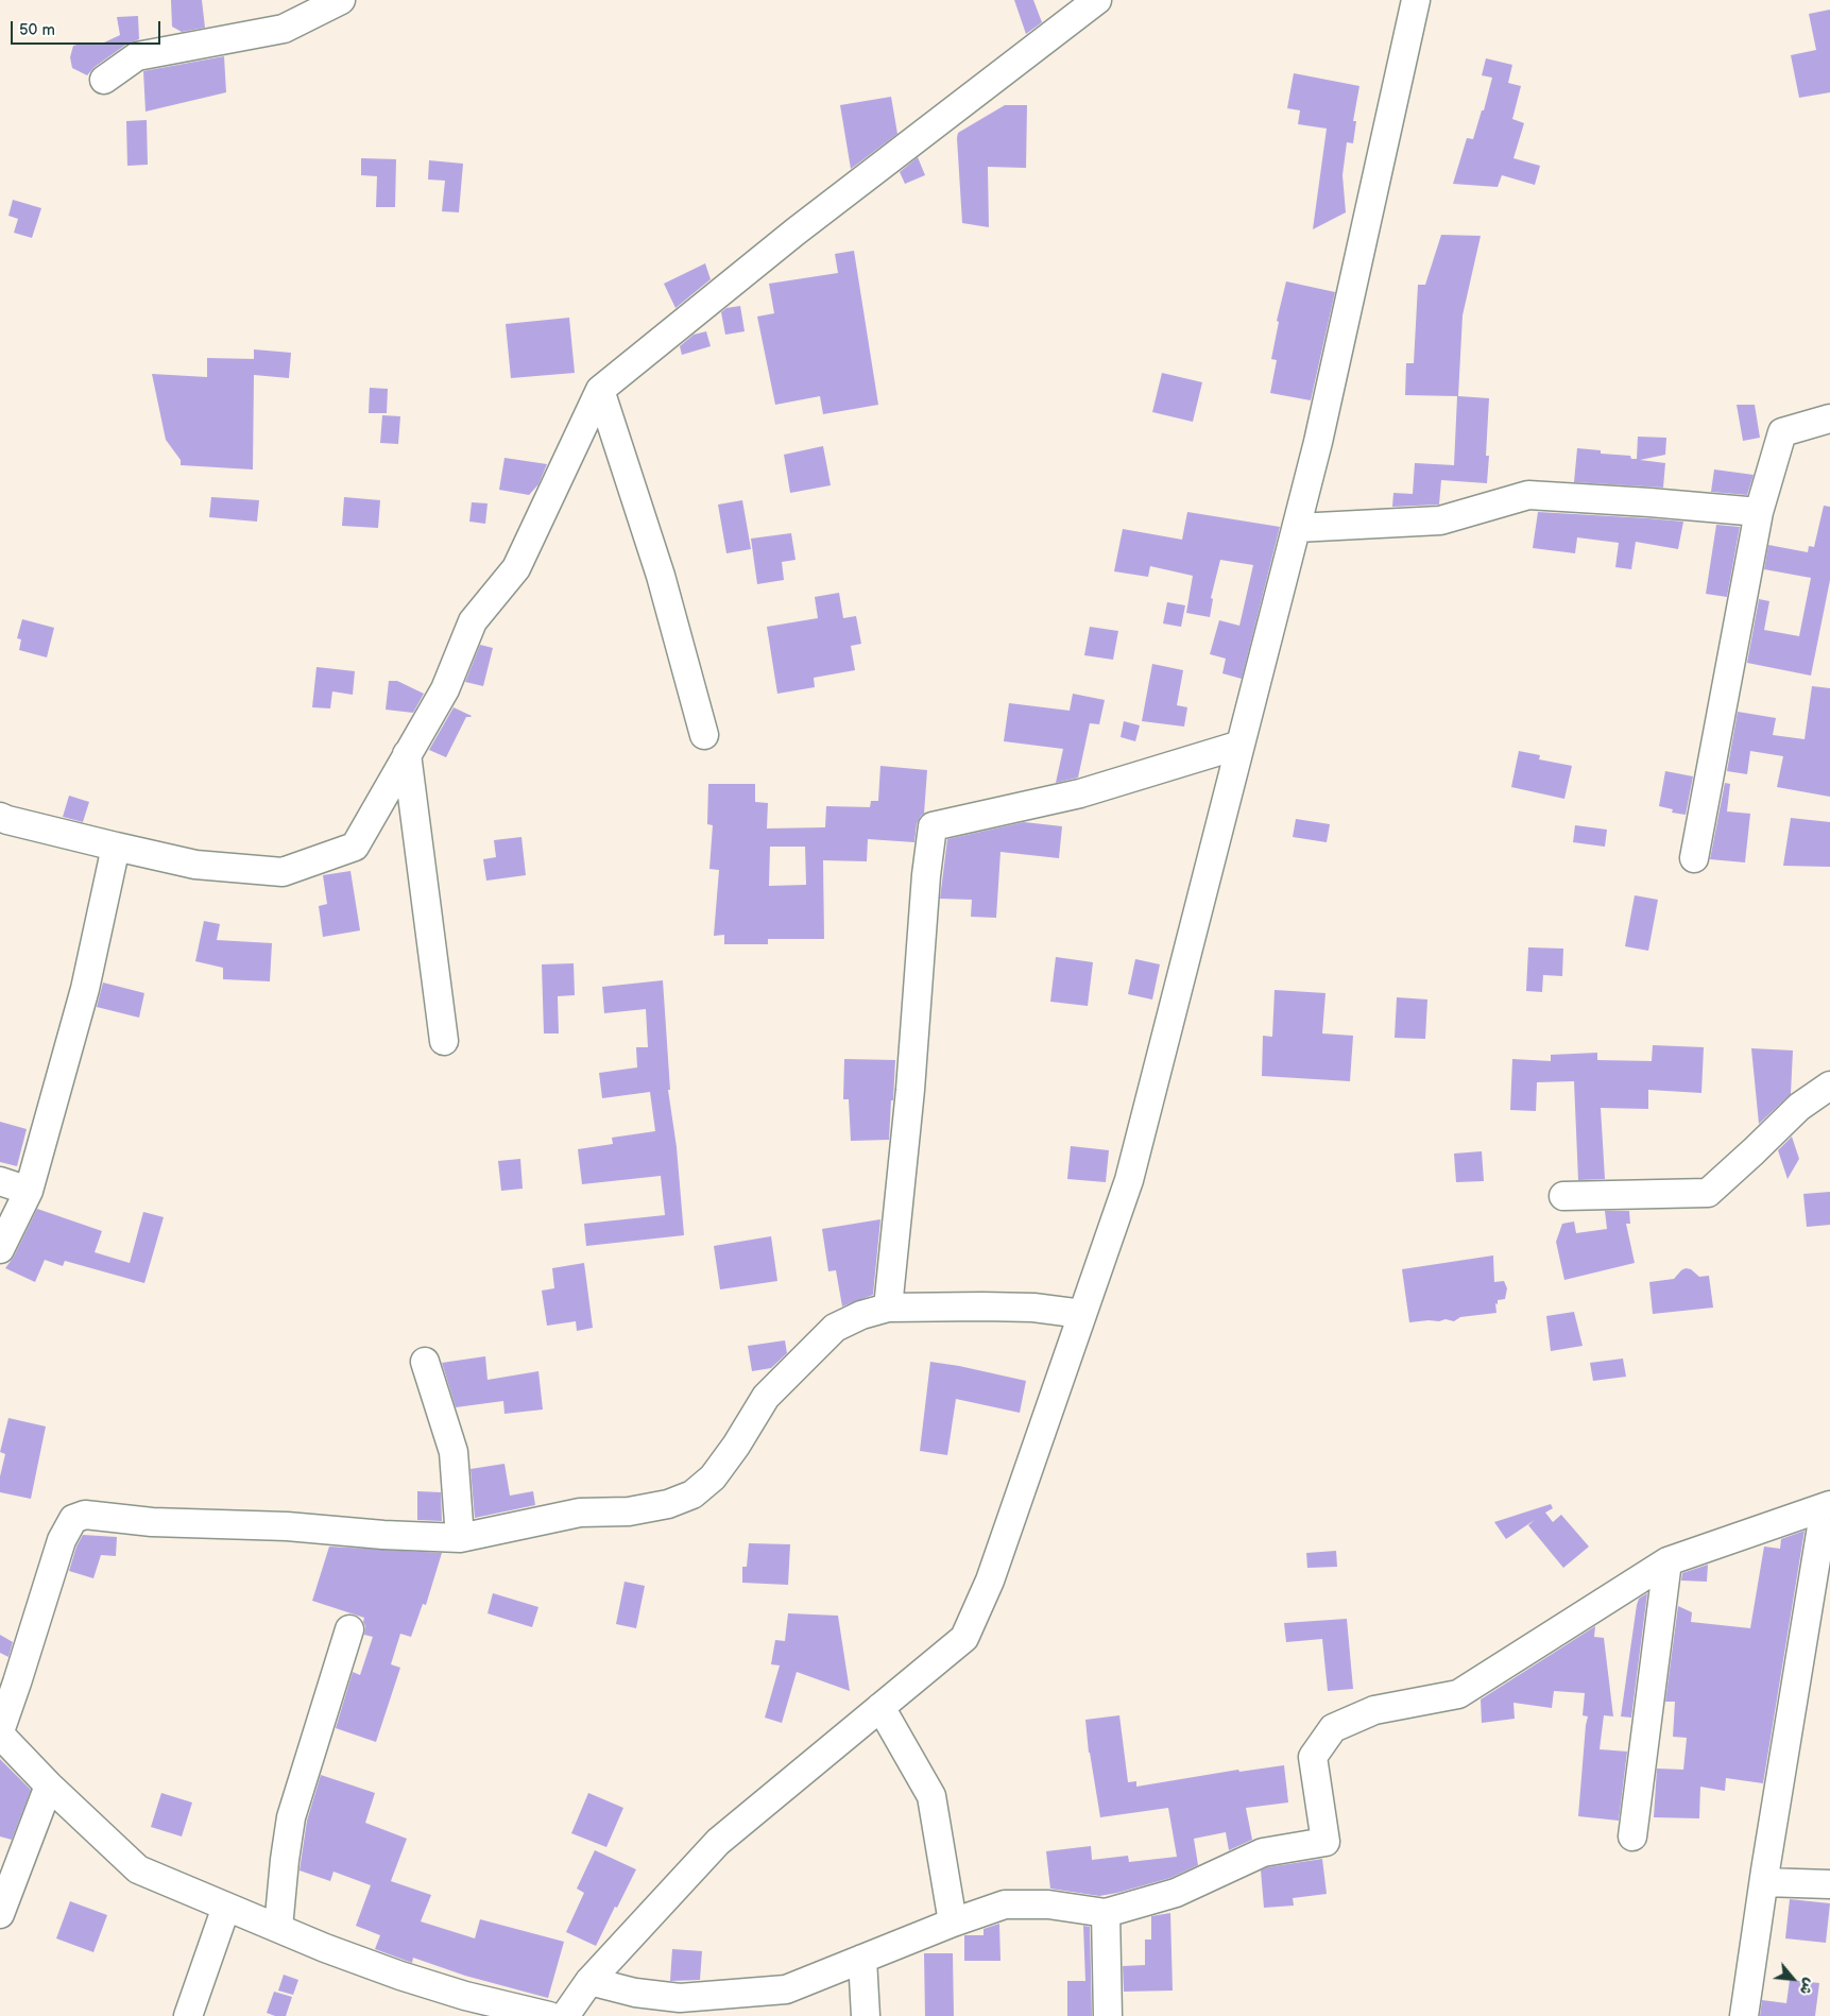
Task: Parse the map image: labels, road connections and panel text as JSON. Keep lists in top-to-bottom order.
{
  "scale_bar": "50 m",
  "north": "bottom right"
}
